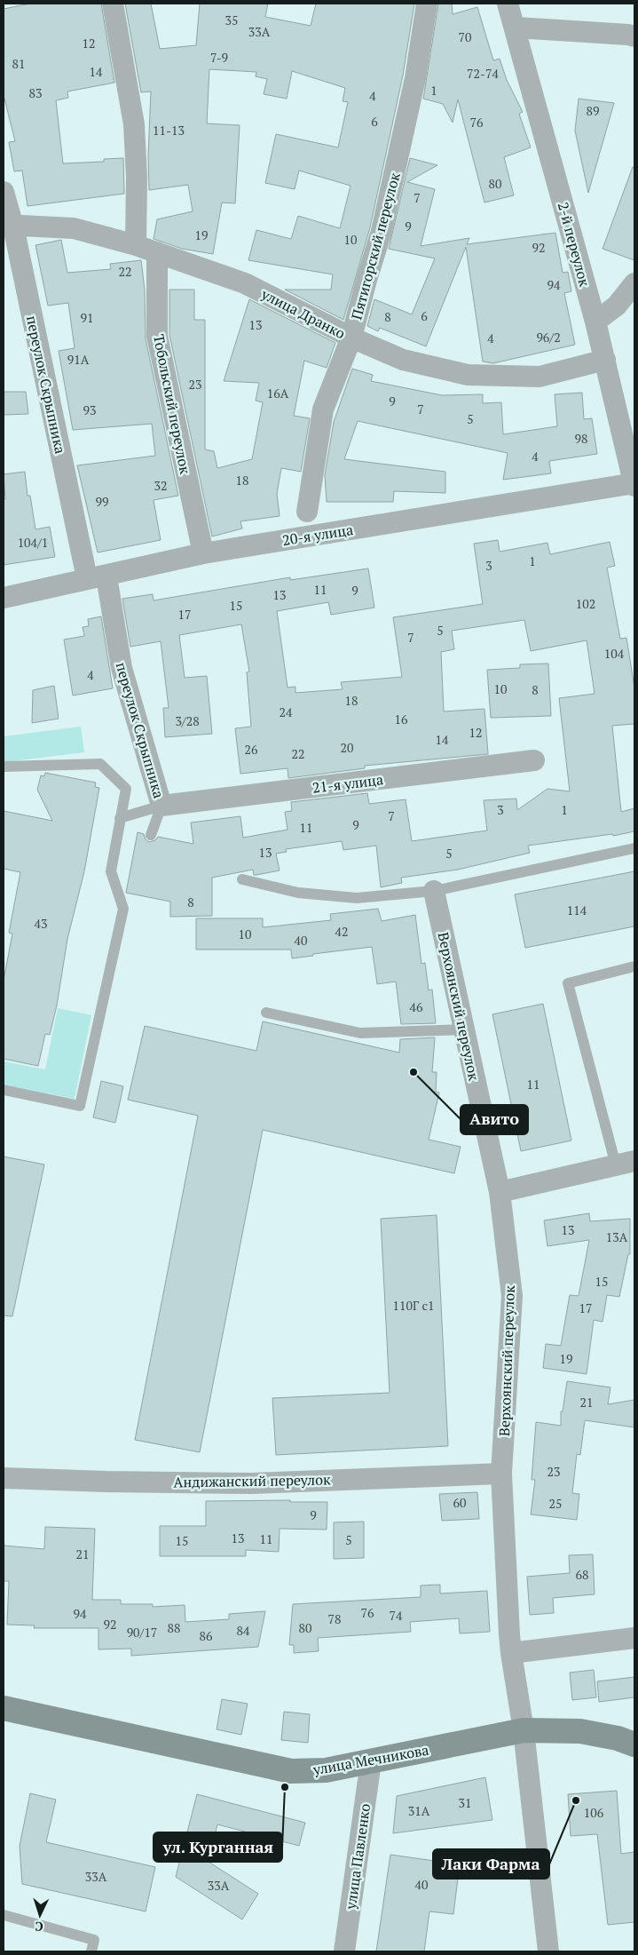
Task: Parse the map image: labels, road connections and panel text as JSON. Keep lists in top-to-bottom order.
{
  "streets": {
    "main road": ["улица Мечникова"],
    "street": [
      "2-й переулок",
      "Пятигорский переулок",
      "улица Дранко",
      "переулок Скрыпника",
      "Тобольский переулок",
      "20-я улица",
      "21-я улица",
      "Верхоянский переулок",
      "Андижанский переулок",
      "улица Павленко"
    ]
  },
  "crossings": [
    ["2-й переулок", "улица Дранко"],
    ["2-й переулок", "20-я улица"],
    ["Пятигорский переулок", "улица Дранко"],
    ["улица Дранко", "переулок Скрыпника"],
    ["улица Дранко", "Тобольский переулок"],
    ["переулок Скрыпника", "20-я улица"],
    ["переулок Скрыпника", "21-я улица"],
    ["Тобольский переулок", "20-я улица"],
    ["Верхоянский переулок", "Андижанский переулок"],
    ["Верхоянский переулок", "улица Мечникова"],
    ["улица Мечникова", "улица Павленко"]
  ],
  "places": ["Авито", "ул. Курганная", "Лаки Фарма"],
  "house_numbers": [
    "35",
    "33А",
    "70",
    "12",
    "7-9",
    "81",
    "14",
    "72-74",
    "1",
    "83",
    "4",
    "89",
    "6",
    "76",
    "11-13",
    "80",
    "7",
    "9",
    "19",
    "10",
    "92",
    "22",
    "94",
    "6",
    "8",
    "91",
    "13",
    "96/2",
    "4",
    "91А",
    "23",
    "16А",
    "9",
    "7",
    "93",
    "5",
    "98",
    "4",
    "18",
    "32",
    "99",
    "104/1",
    "1",
    "3",
    "11",
    "9",
    "13",
    "102",
    "15",
    "17",
    "5",
    "7",
    "104",
    "4",
    "10",
    "8",
    "18",
    "24",
    "16",
    "3/28",
    "12",
    "14",
    "20",
    "26",
    "22",
    "3",
    "1",
    "7",
    "9",
    "11",
    "13",
    "5",
    "8",
    "114",
    "43",
    "42",
    "10",
    "40",
    "46",
    "11",
    "13",
    "13А",
    "15",
    "110Г с1",
    "17",
    "19",
    "21",
    "23",
    "60",
    "25",
    "9",
    "13",
    "11",
    "5",
    "15",
    "21",
    "68",
    "76",
    "94",
    "74",
    "78",
    "92",
    "88",
    "80",
    "84",
    "90/17",
    "86",
    "31",
    "31А",
    "106",
    "33А",
    "40",
    "33А"
  ],
  "north": "bottom"
}
